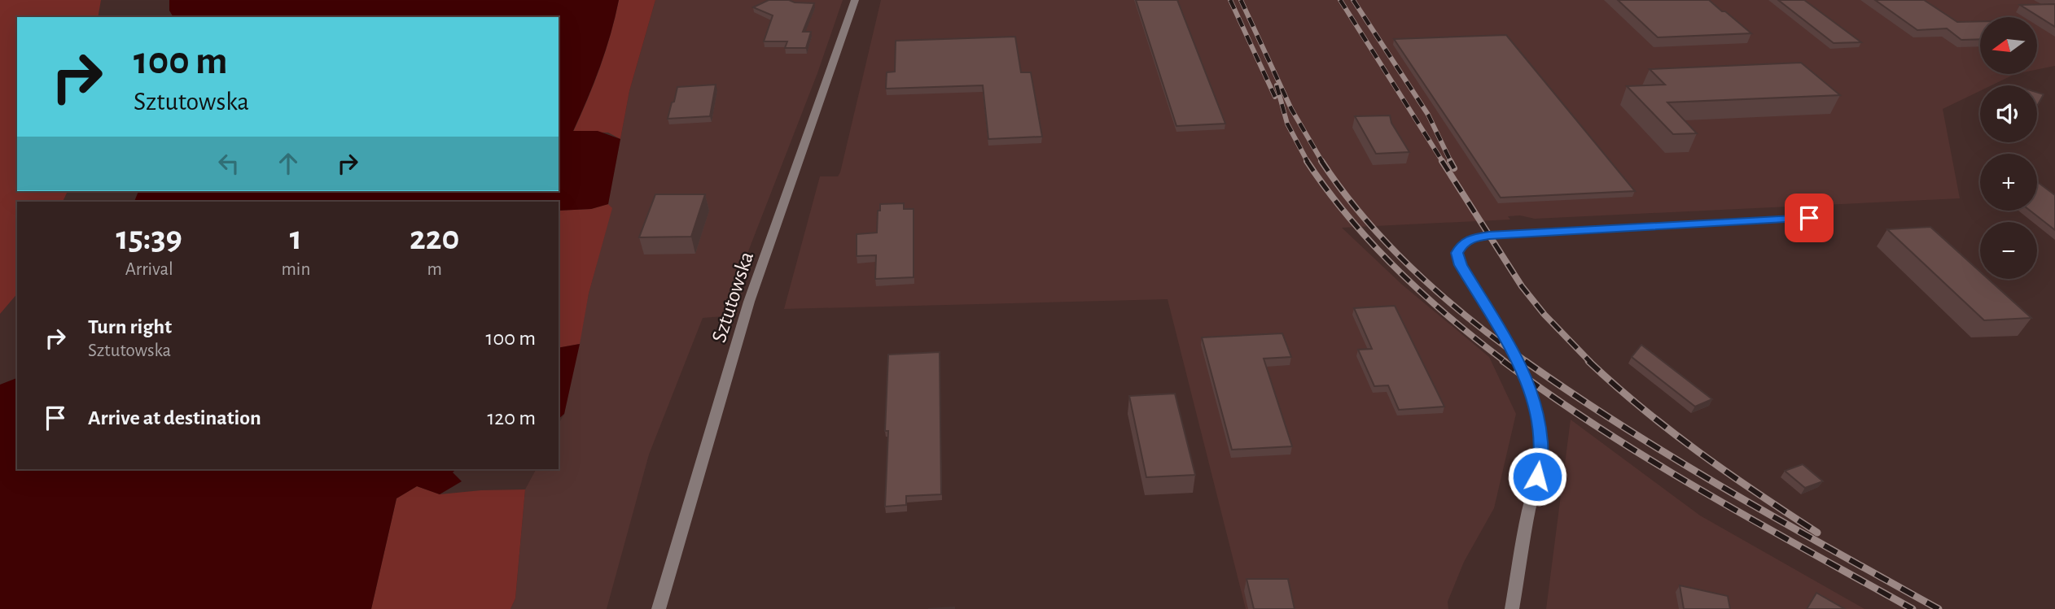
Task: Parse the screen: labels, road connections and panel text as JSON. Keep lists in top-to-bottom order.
{
  "streets": {
    "street": ["Sztutowska"]
  },
  "north": "left",
  "page": {
    "map_buttons": ["+", "−"],
    "turn": ["100 m", "Sztutowska"],
    "eta": [
      "15:39",
      "Arrival",
      "1",
      "min",
      "220",
      "m"
    ],
    "list": [
      {
        "name": "Turn right",
        "note": "Sztutowska",
        "value": "100 m"
      },
      {
        "name": "Arrive at destination",
        "value": "120 m"
      }
    ]
  }
}
